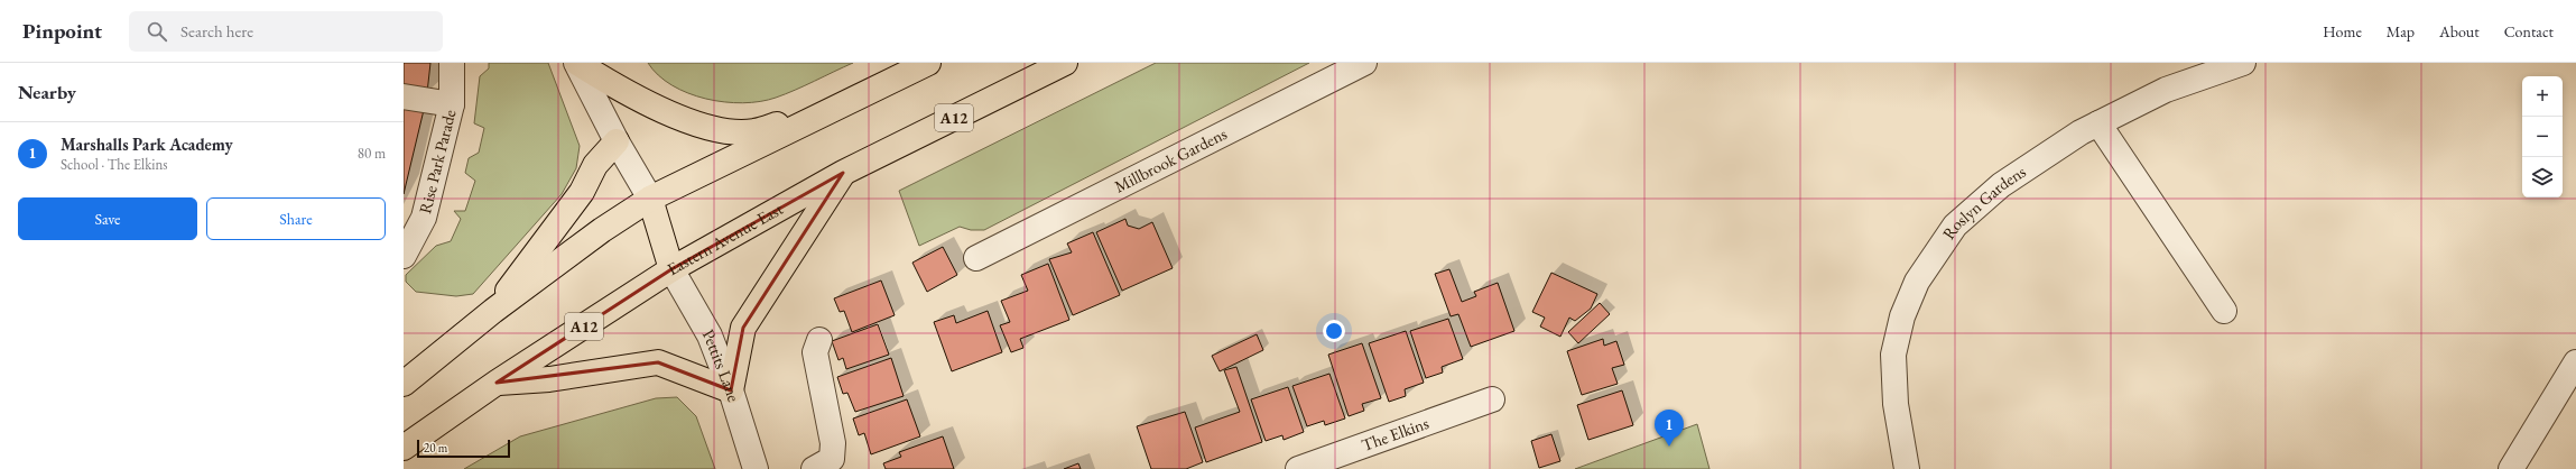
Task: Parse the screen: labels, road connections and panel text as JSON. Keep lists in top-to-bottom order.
{
  "streets": {
    "highway": ["A12", "Eastern Avenue East"],
    "street": [
      "Millbrook Gardens",
      "Rise Park Parade",
      "Roslyn Gardens",
      "Pettits Lane",
      "The Elkins"
    ]
  },
  "crossings": [
    ["Eastern Avenue East", "Pettits Lane"]
  ],
  "scale_bar": "20 m",
  "page": {
    "header": "Pinpoint",
    "search": "Search here",
    "nav": [
      "Home",
      "Map",
      "About",
      "Contact"
    ],
    "heading": "Nearby",
    "map_buttons": ["+", "−"],
    "list": [
      {
        "mark": "1",
        "name": "Marshalls Park Academy",
        "note": "School · The Elkins",
        "value": "80 m"
      }
    ],
    "buttons": ["Save", "Share"],
    "pins": "1",
    "scale": "20 m"
  }
}
